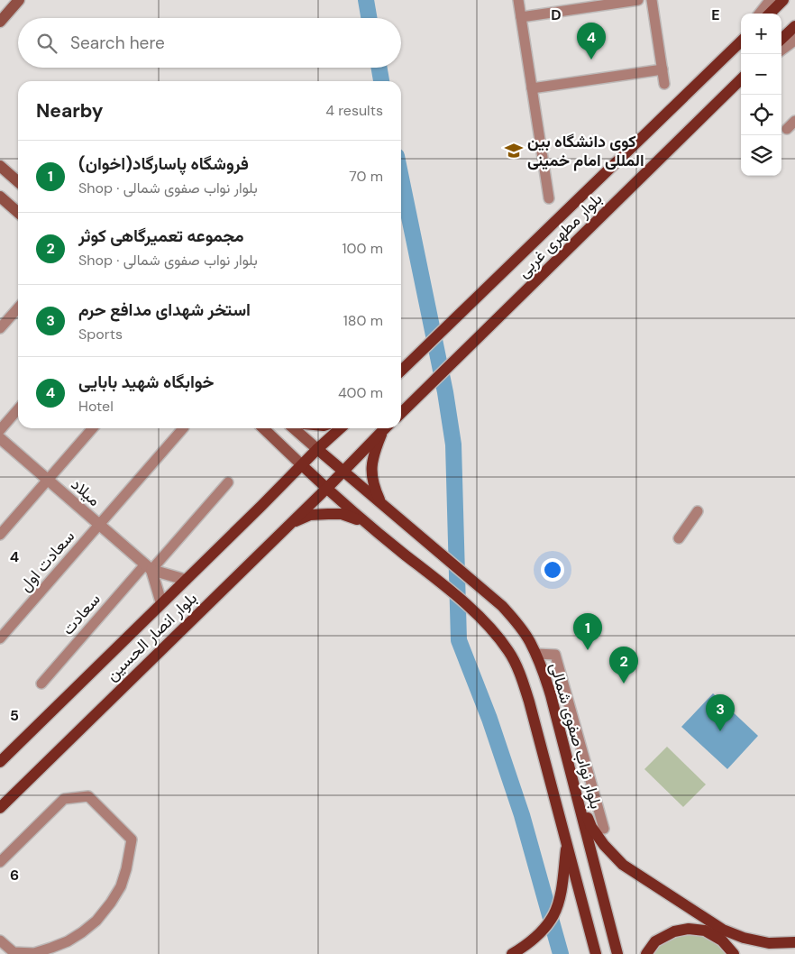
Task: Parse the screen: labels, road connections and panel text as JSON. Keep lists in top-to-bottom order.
{
  "streets": {
    "main road": ["بلوار مطهری غربی", "بلوار انصار الحسین", "بلوار نواب صفوی شمالی"],
    "street": ["میلاد", "سعادت اول", "سعادت"]
  },
  "crossings": [
    ["میلاد", "سعادت اول"],
    ["میلاد", "سعادت"],
    ["بلوار انصار الحسین", "بلوار نواب صفوی شمالی"]
  ],
  "places": {
    "school or university": ["کوی دانشگاه بین المللی امام خمینی"]
  },
  "page": {
    "map_buttons": ["+", "−"],
    "search": "Search here",
    "pins": [
      "4",
      "1",
      "2",
      "3"
    ],
    "heading": ["Nearby", "4 results"],
    "list": [
      {
        "mark": "1",
        "name": "فروشگاه پاسارگاد(اخوان)",
        "note": "Shop · بلوار نواب صفوی شمالی",
        "value": "70 m"
      },
      {
        "mark": "2",
        "name": "مجموعه تعمیرگاهی کوثر",
        "note": "Shop · بلوار نواب صفوی شمالی",
        "value": "100 m"
      },
      {
        "mark": "3",
        "name": "استخر شهدای مدافع حرم",
        "note": "Sports",
        "value": "180 m"
      },
      {
        "mark": "4",
        "name": "خوابگاه شهید بابایی",
        "note": "Hotel",
        "value": "400 m"
      }
    ]
  },
  "grid": {
    "columns": ["D", "E"],
    "rows": ["4", "5", "6"]
  }
}
